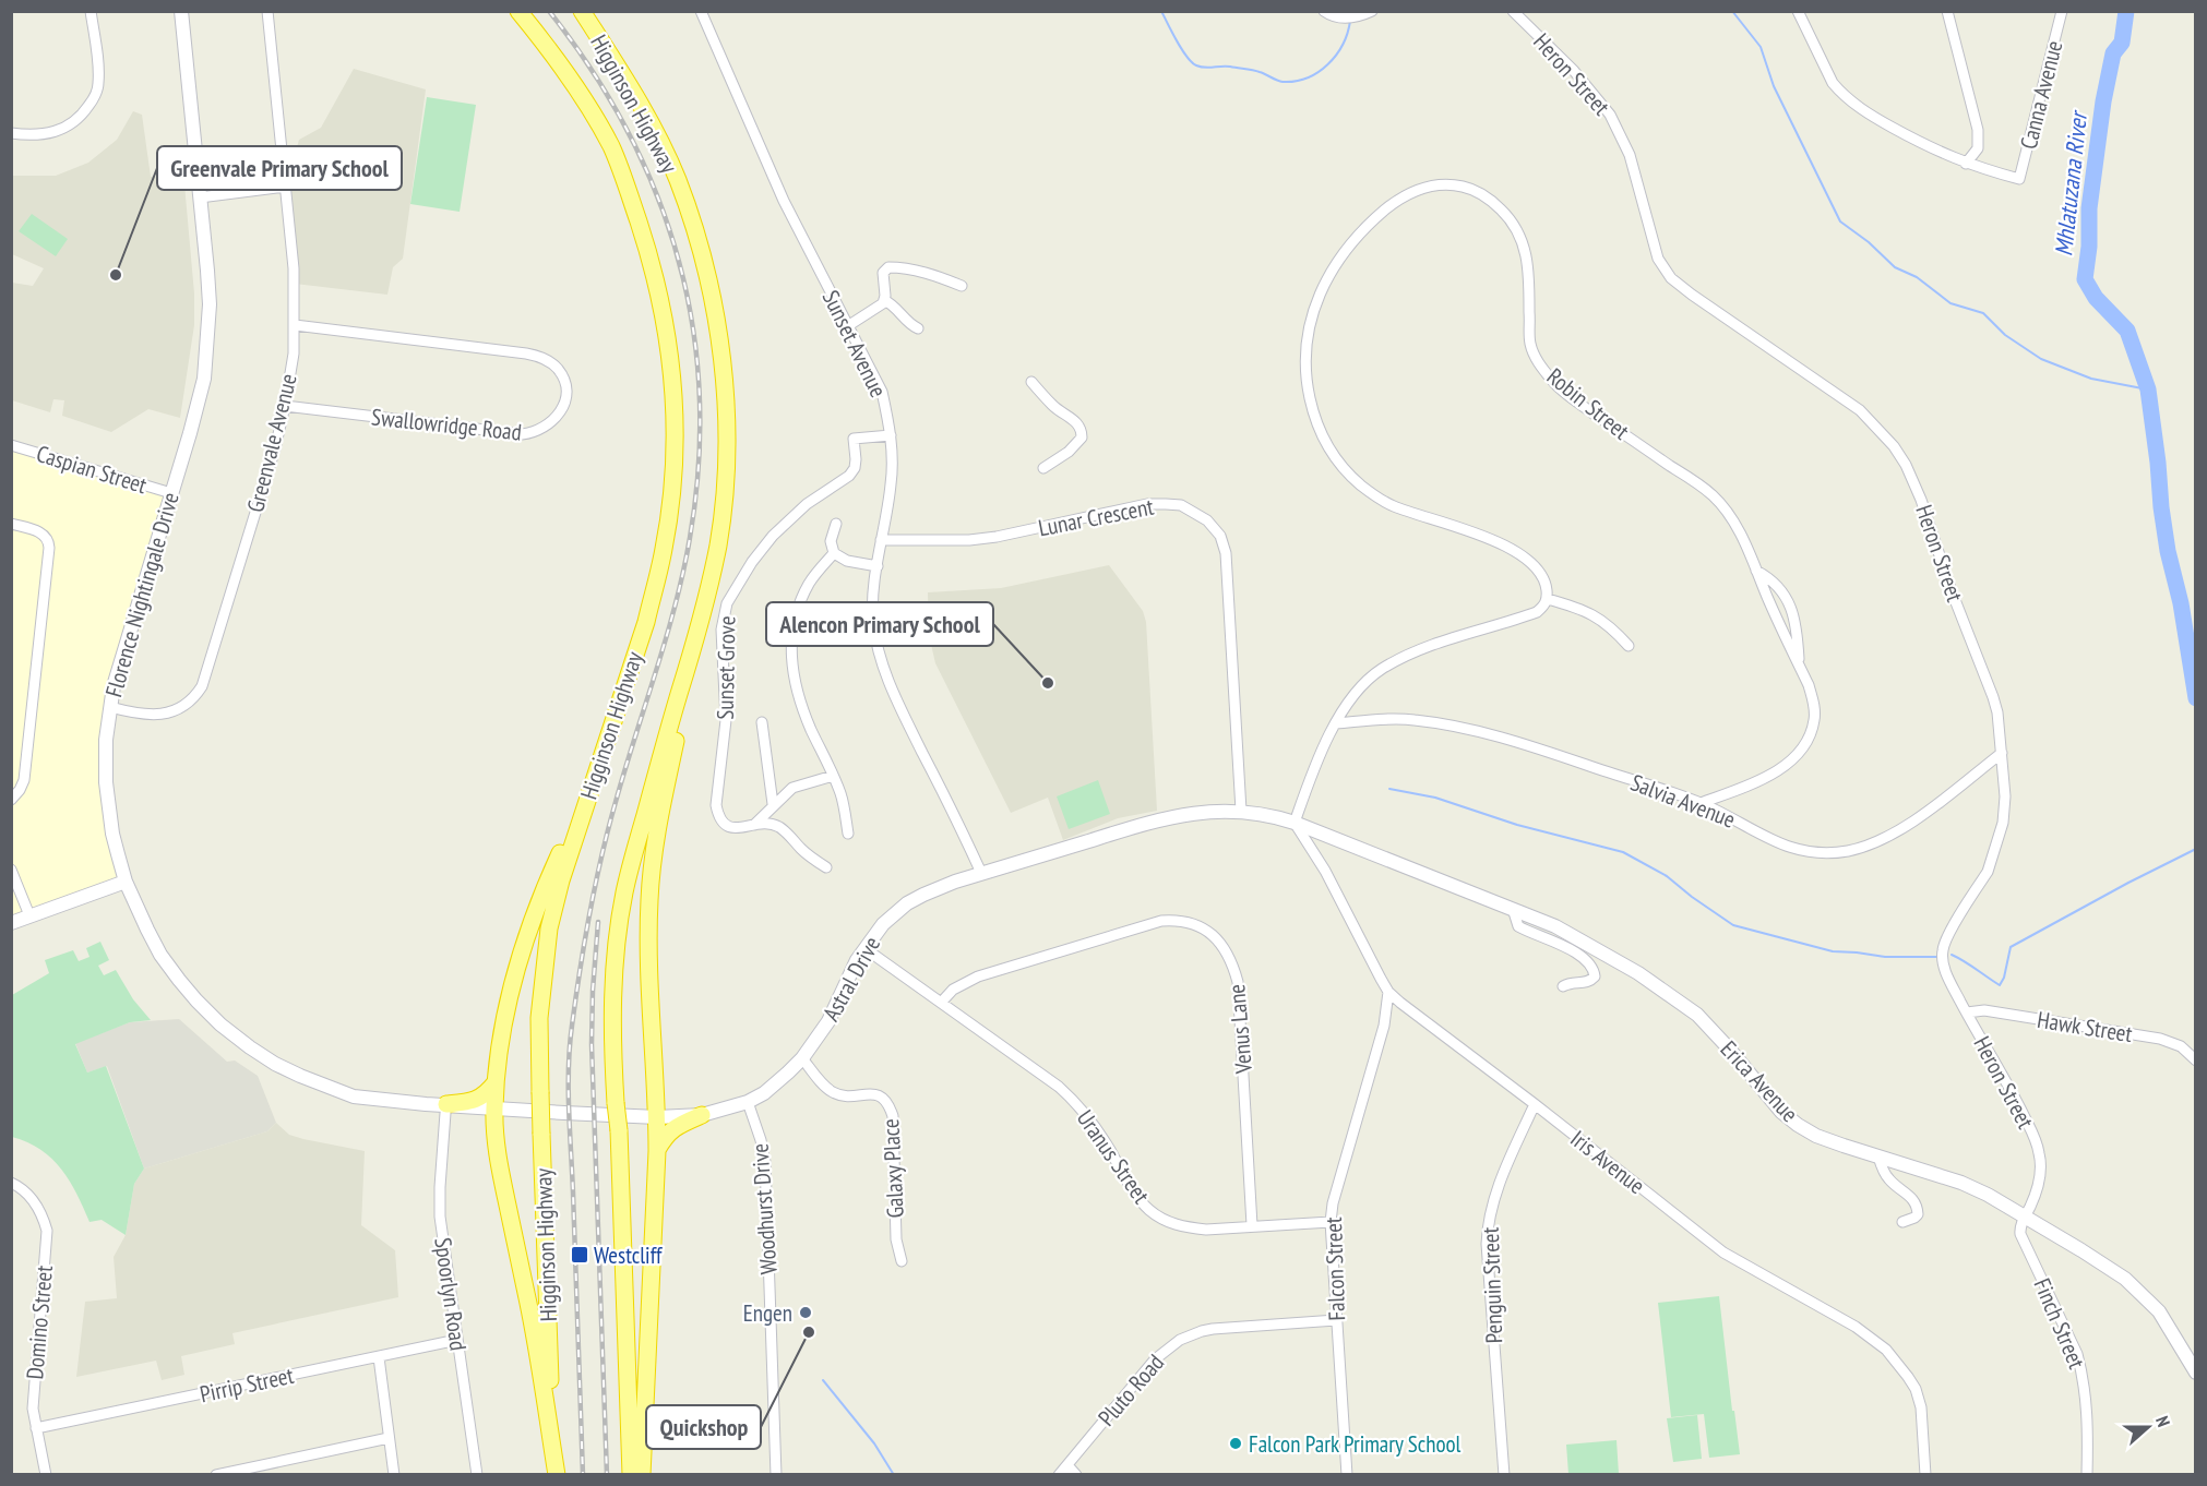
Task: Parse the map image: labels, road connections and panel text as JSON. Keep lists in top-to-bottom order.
{
  "streets": {
    "highway": ["Higginson Highway"],
    "street": [
      "Heron Street",
      "Canna Avenue",
      "Sunset Avenue",
      "Robin Street",
      "Swallowridge Road",
      "Greenvale Avenue",
      "Caspian Street",
      "Lunar Crescent",
      "Florence Nightingale Drive",
      "Sunset Grove",
      "Salvia Avenue",
      "Astral Drive",
      "Hawk Street",
      "Venus Lane",
      "Erica Avenue",
      "Uranus Street",
      "Iris Avenue",
      "Galaxy Place",
      "Woodhurst Drive",
      "Falcon Street",
      "Penguin Street",
      "Spoorlyn Road",
      "Domino Street",
      "Finch Street",
      "Pirrip Street",
      "Pluto Road"
    ]
  },
  "crossings": [
    ["Heron Street", "Salvia Avenue"],
    ["Heron Street", "Hawk Street"],
    ["Heron Street", "Erica Avenue"],
    ["Heron Street", "Finch Street"],
    ["Sunset Avenue", "Lunar Crescent"],
    ["Sunset Avenue", "Sunset Grove"],
    ["Sunset Avenue", "Astral Drive"],
    ["Robin Street", "Salvia Avenue"],
    ["Swallowridge Road", "Greenvale Avenue"],
    ["Greenvale Avenue", "Florence Nightingale Drive"],
    ["Caspian Street", "Florence Nightingale Drive"],
    ["Lunar Crescent", "Astral Drive"],
    ["Florence Nightingale Drive", "Astral Drive"],
    ["Florence Nightingale Drive", "Spoorlyn Road"],
    ["Astral Drive", "Erica Avenue"],
    ["Astral Drive", "Uranus Street"],
    ["Astral Drive", "Iris Avenue"],
    ["Astral Drive", "Galaxy Place"],
    ["Astral Drive", "Woodhurst Drive"],
    ["Venus Lane", "Uranus Street"],
    ["Erica Avenue", "Iris Avenue"],
    ["Erica Avenue", "Finch Street"],
    ["Uranus Street", "Falcon Street"],
    ["Iris Avenue", "Falcon Street"],
    ["Iris Avenue", "Penguin Street"],
    ["Falcon Street", "Pluto Road"],
    ["Spoorlyn Road", "Pirrip Street"],
    ["Domino Street", "Pirrip Street"]
  ],
  "water": ["Mhlatuzana River"],
  "places": {
    "other": [
      "Greenvale Primary School",
      "Alencon Primary School",
      "Engen",
      "Quickshop",
      "Falcon Park Primary School"
    ],
    "transit": ["Westcliff"]
  },
  "north": "right"
}
